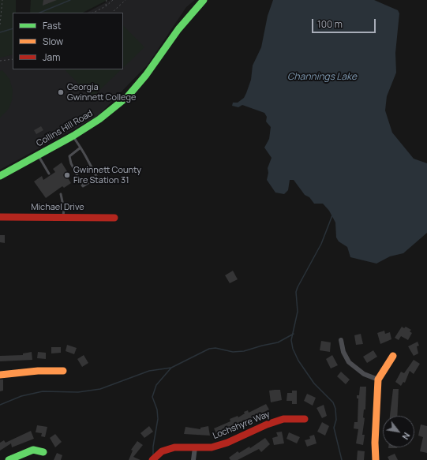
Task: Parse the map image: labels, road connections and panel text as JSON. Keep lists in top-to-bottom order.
{
  "streets": {
    "street": ["Collins Hill Road", "Michael Drive", "Lochshyre Way"]
  },
  "water": ["Channings Lake"],
  "places": ["Georgia Gwinnett College", "Gwinnett County Fire Station 31"],
  "legend": ["Fast", "Slow", "Jam"],
  "scale_bar": "100 m",
  "north": "bottom right"
}
